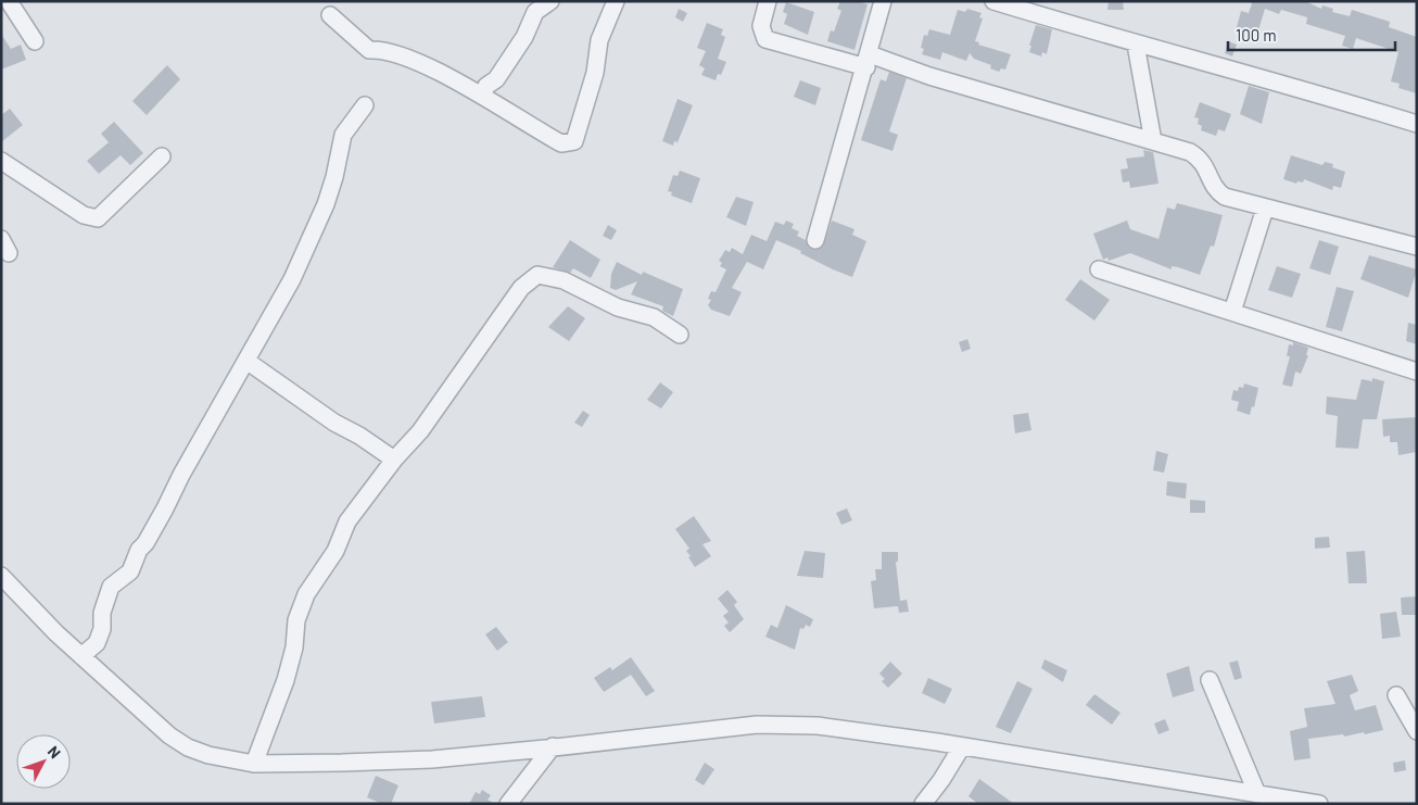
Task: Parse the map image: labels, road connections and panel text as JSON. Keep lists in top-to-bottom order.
{
  "scale_bar": "100 m",
  "north": "top right"
}
